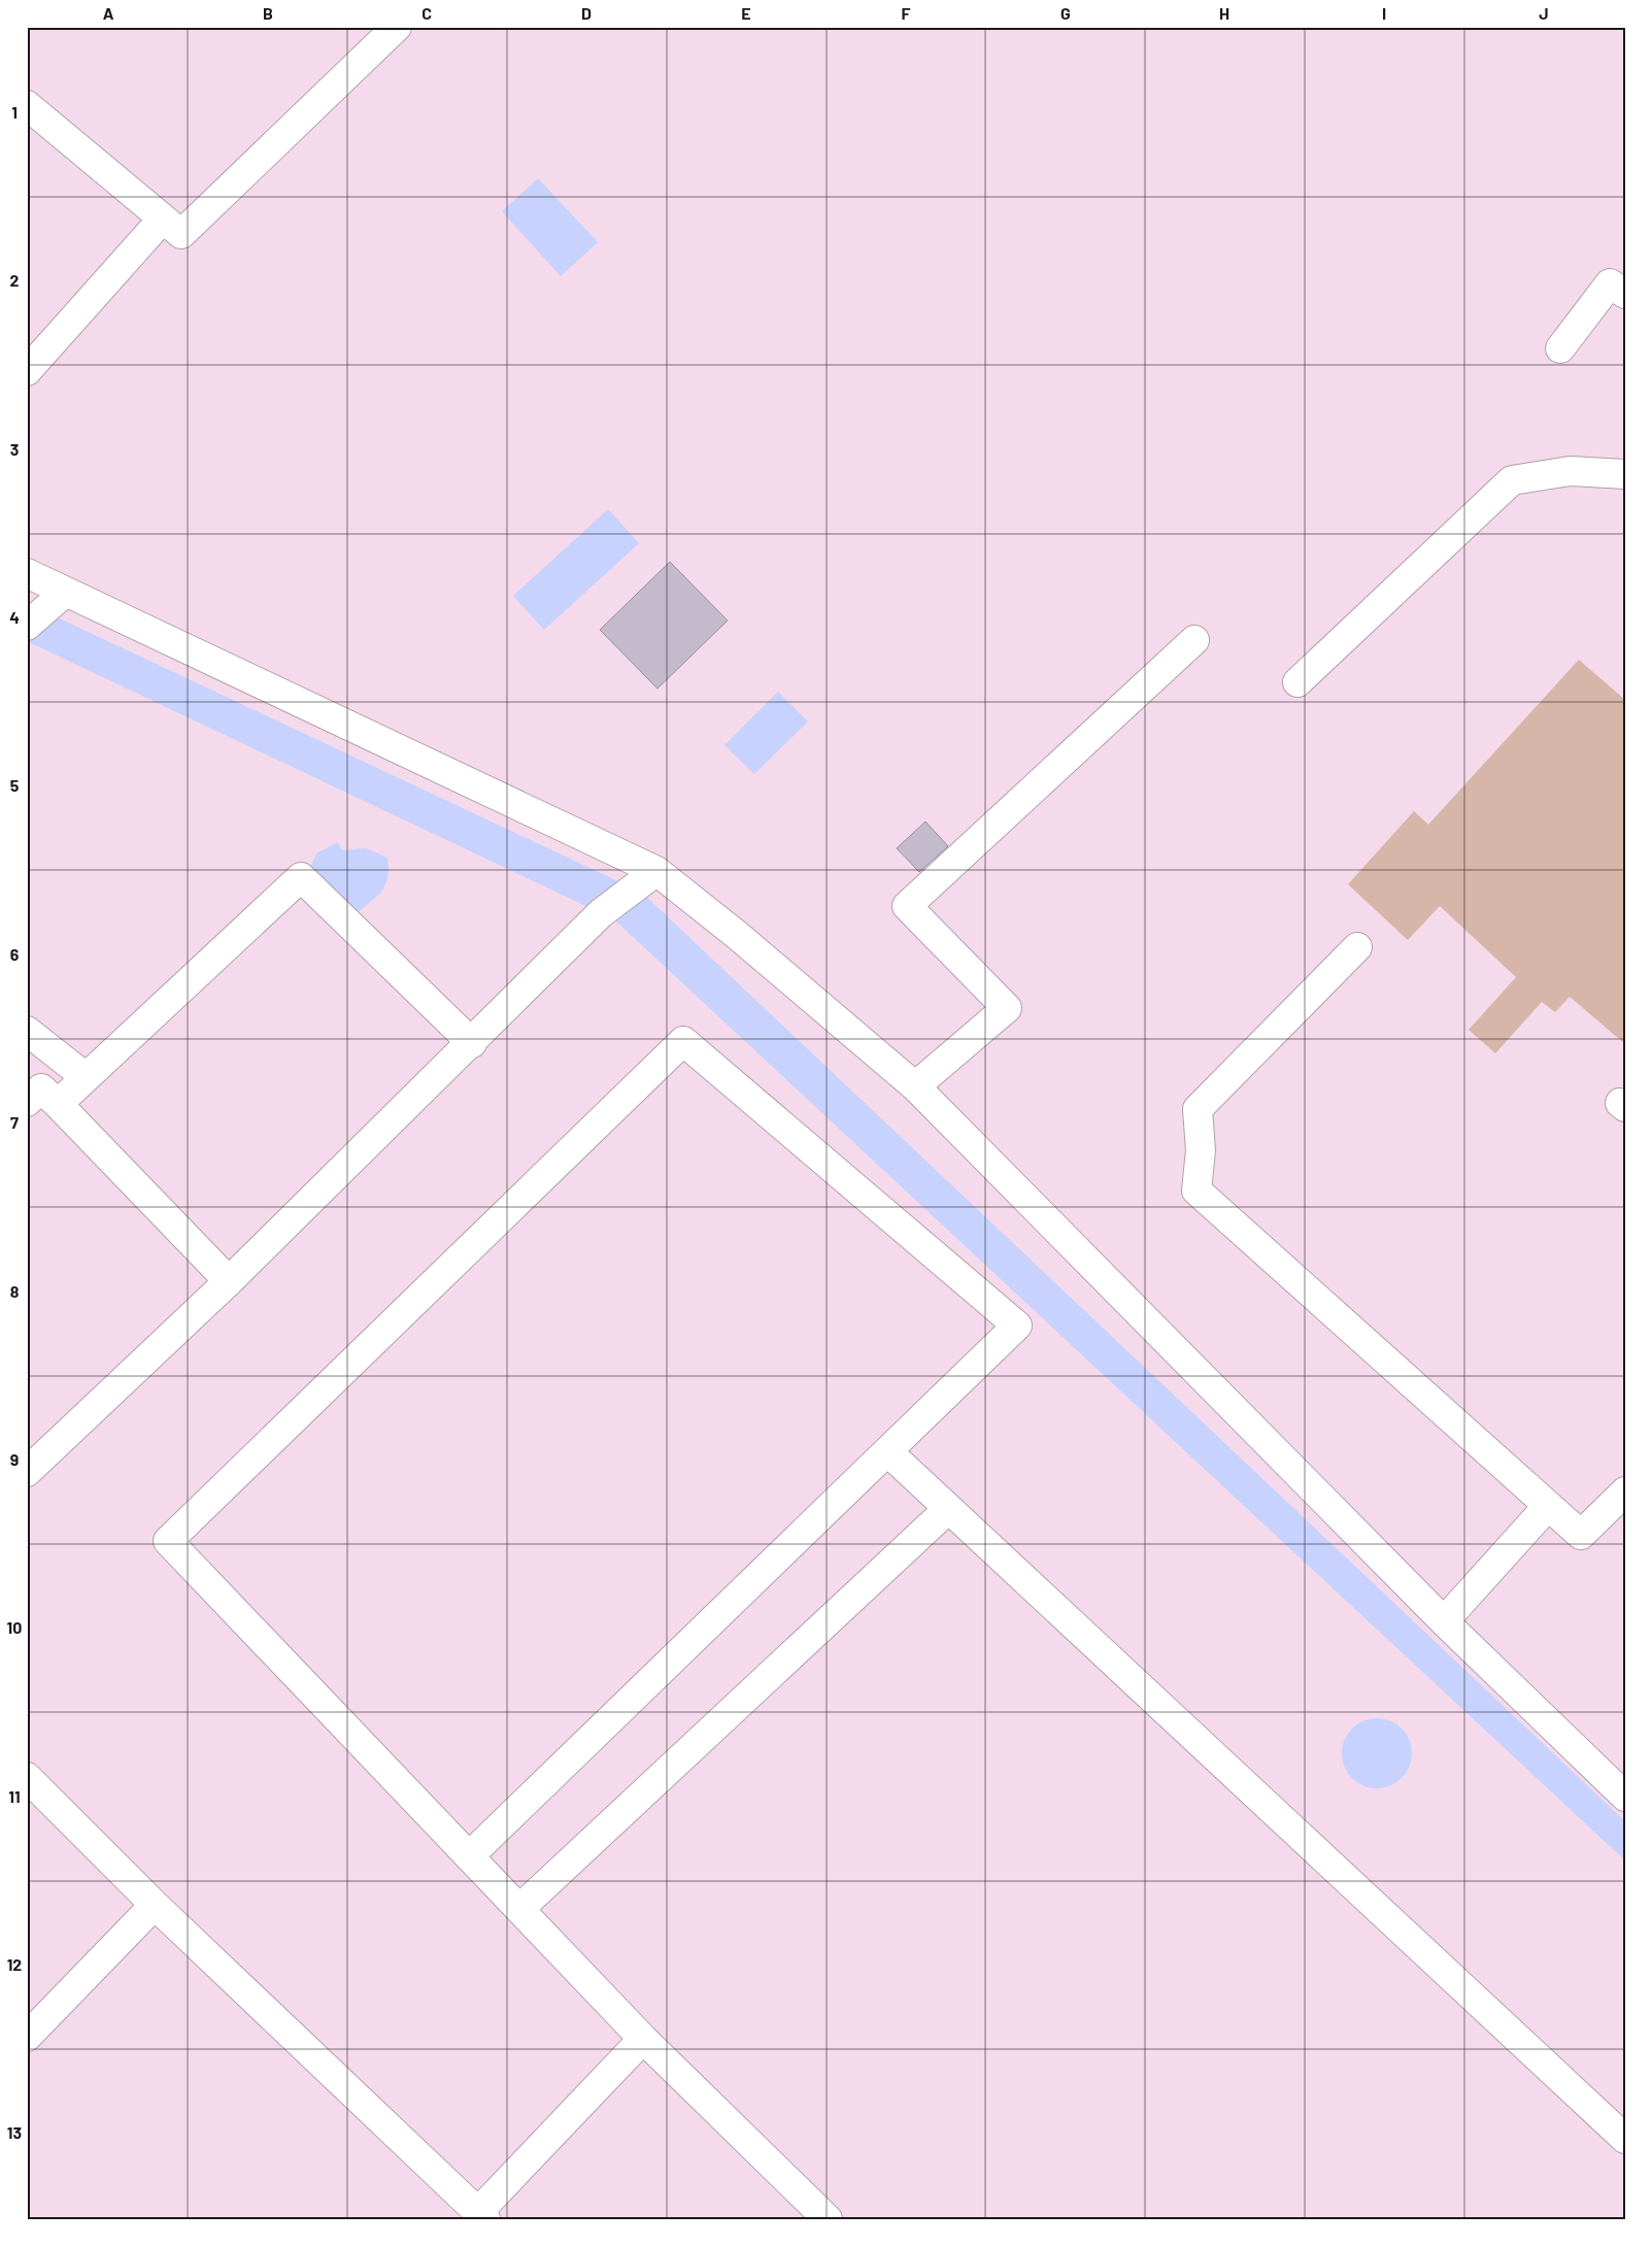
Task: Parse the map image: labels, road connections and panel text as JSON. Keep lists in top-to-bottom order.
{
  "grid": {
    "columns": [
      "A",
      "B",
      "C",
      "D",
      "E",
      "F",
      "G",
      "H",
      "I",
      "J"
    ],
    "rows": [
      "1",
      "2",
      "3",
      "4",
      "5",
      "6",
      "7",
      "8",
      "9",
      "10",
      "11",
      "12",
      "13"
    ]
  }
}
